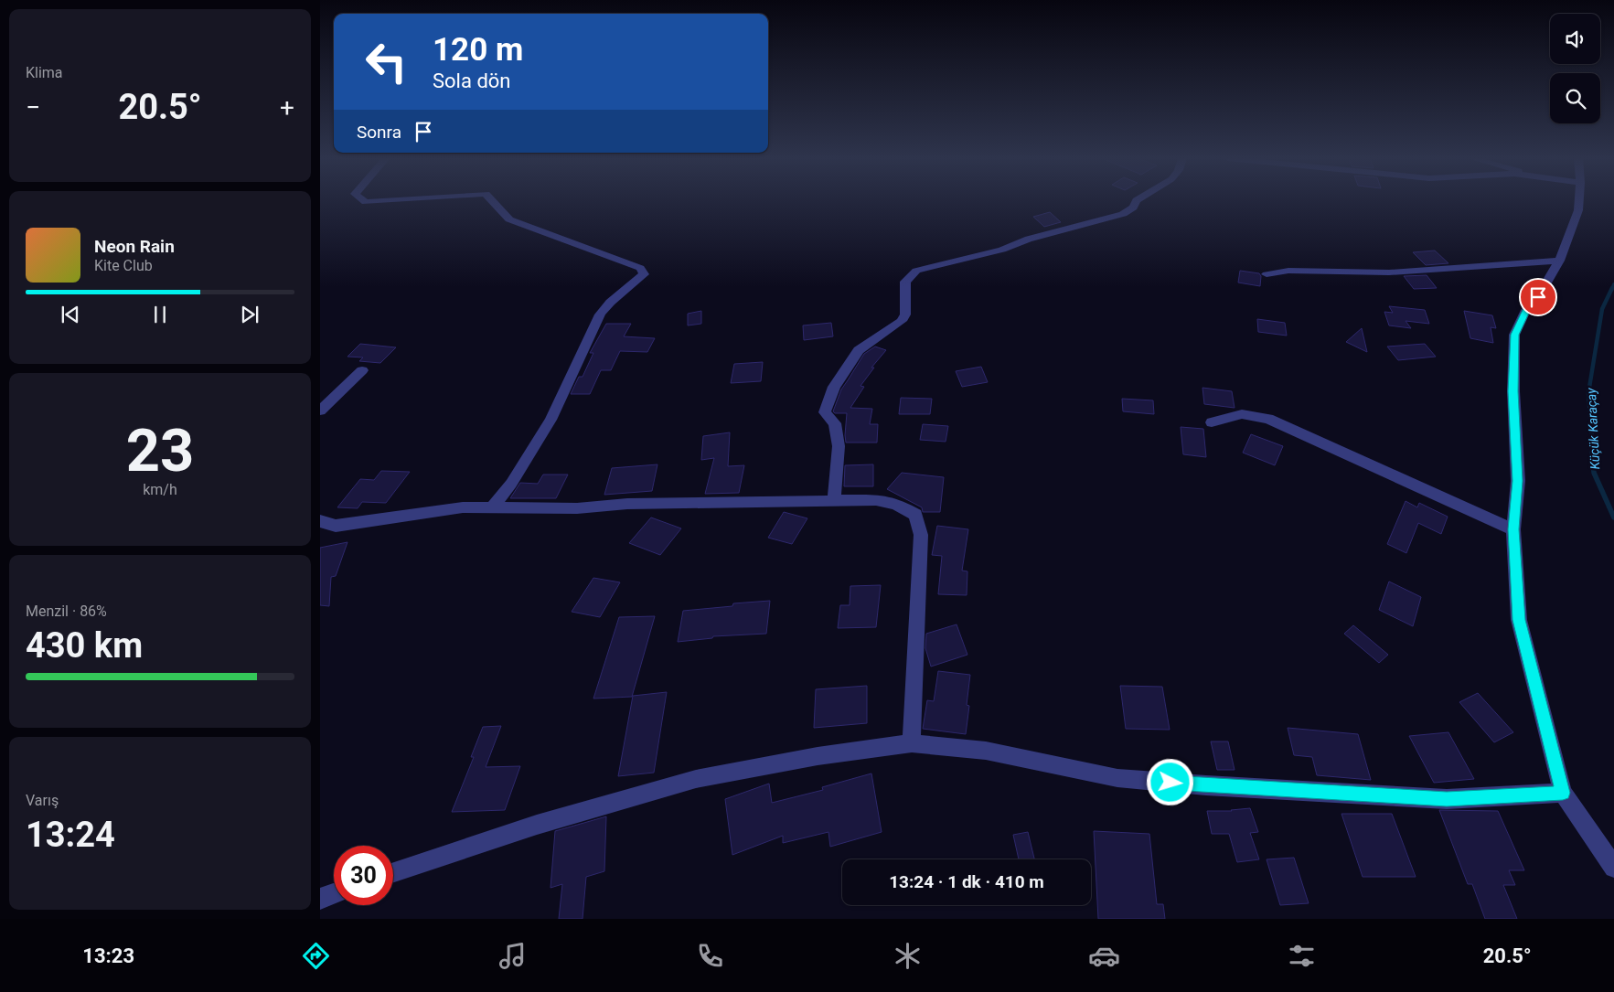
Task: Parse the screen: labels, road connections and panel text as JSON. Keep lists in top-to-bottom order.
{
  "water": ["Küçük Karaçay"],
  "page": {
    "tile": [
      "Klima",
      ["23", "km/h"],
      ["Menzil · 86%", "430 km"],
      ["Varış", "13:24"]
    ],
    "turn": ["120 m", "Sola dön"],
    "heat": ["−", "20.5°", "+"],
    "then": "Sonra",
    "song": ["Neon Rain", "Kite Club"],
    "limit": "30",
    "trip": "13:24 · 1 dk · 410 m",
    "tabs": ["13:23", "20.5°"]
  }
}
